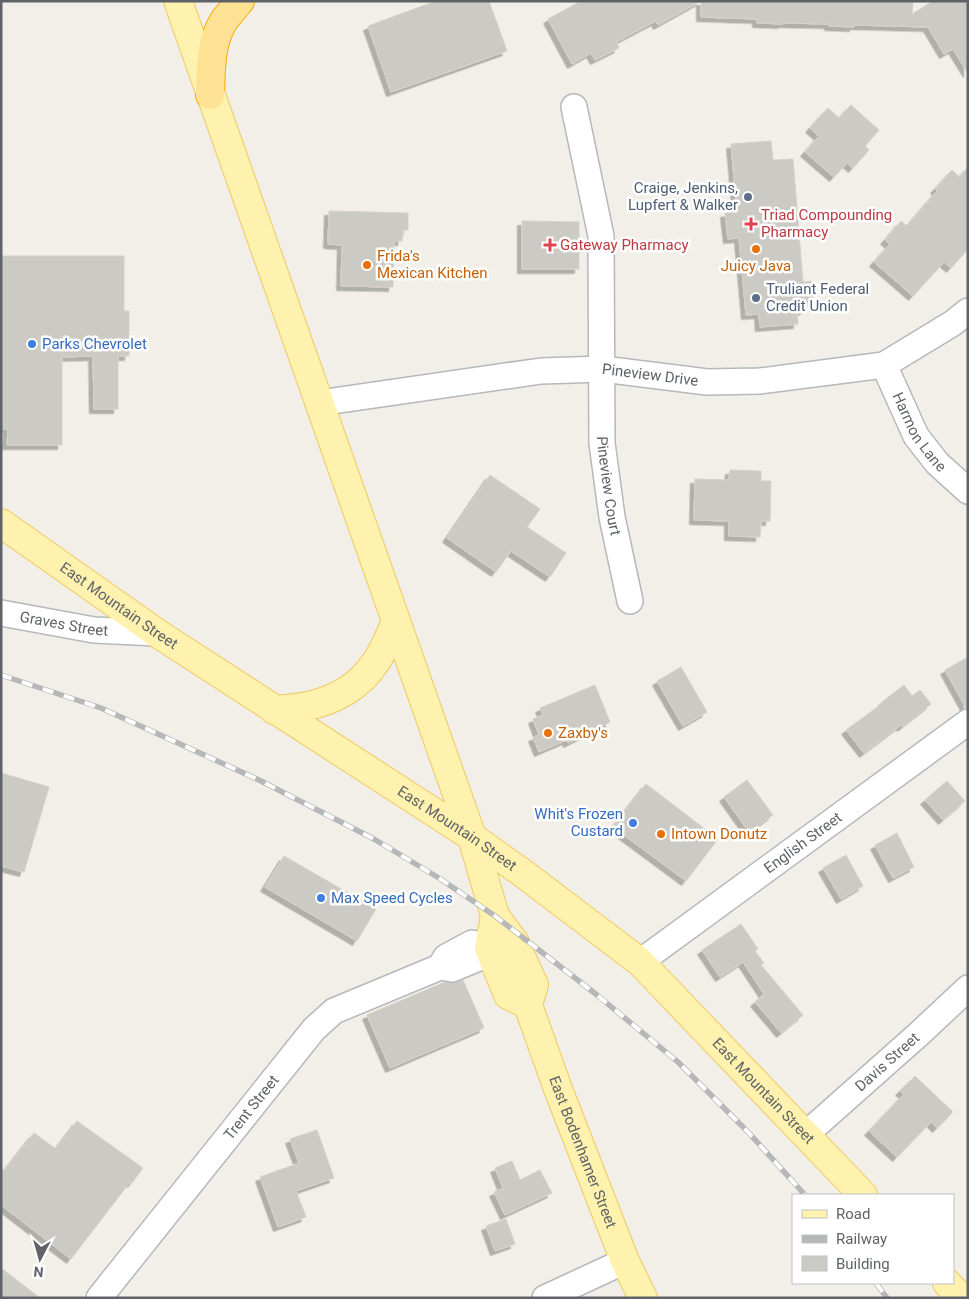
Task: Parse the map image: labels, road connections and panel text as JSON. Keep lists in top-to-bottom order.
{
  "streets": {
    "main road": ["East Mountain Street", "East Bodenhamer Street"],
    "street": [
      "Pineview Drive",
      "Harmon Lane",
      "Pineview Court",
      "Graves Street",
      "English Street",
      "Davis Street",
      "Trent Street"
    ]
  },
  "crossings": [
    ["Pineview Drive", "Harmon Lane"],
    ["Pineview Drive", "Pineview Court"],
    ["East Mountain Street", "Graves Street"],
    ["East Mountain Street", "English Street"],
    ["East Mountain Street", "Davis Street"]
  ],
  "places": {
    "other": [
      "Craige, Jenkins, Lupfert & Walker",
      "Juicy Java",
      "Frida's Mexican Kitchen",
      "Truliant Federal Credit Union",
      "Parks Chevrolet",
      "Zaxby's",
      "Whit's Frozen Custard",
      "Intown Donutz",
      "Max Speed Cycles"
    ],
    "health": ["Triad Compounding Pharmacy", "Gateway Pharmacy"]
  },
  "legend": ["Road", "Railway", "Building"],
  "north": "bottom"
}
